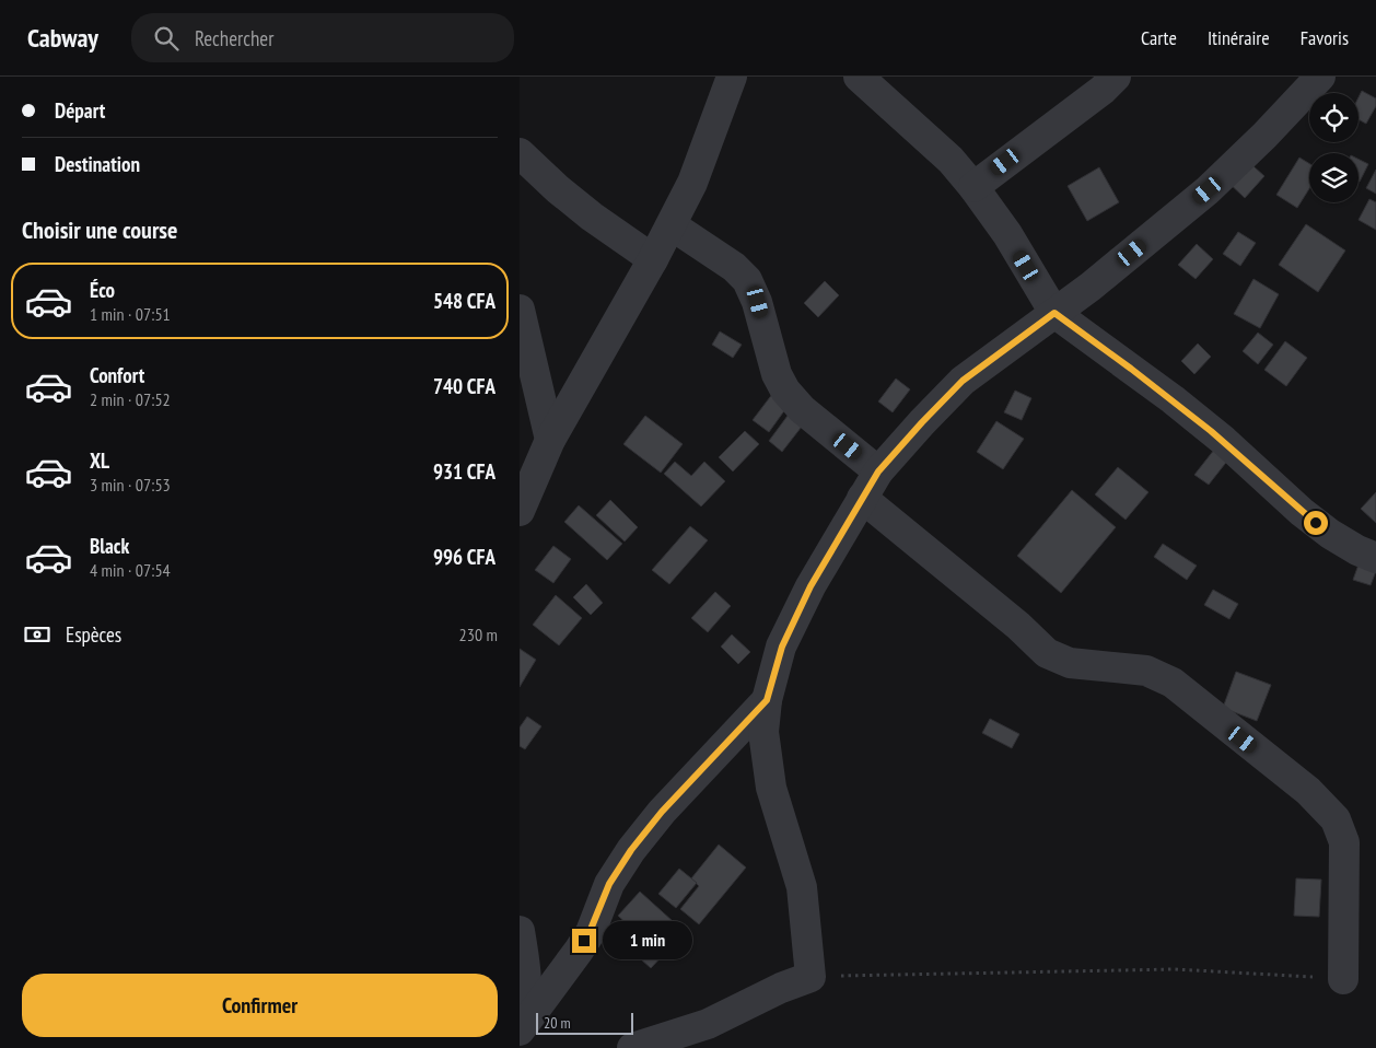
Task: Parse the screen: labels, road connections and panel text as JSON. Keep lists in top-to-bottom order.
{
  "scale_bar": "20 m",
  "page": {
    "header": "Cabway",
    "search": "Rechercher",
    "nav": ["Carte", "Itinéraire", "Favoris"],
    "banner": ["Départ", "Destination"],
    "heading": "Choisir une course",
    "list": [
      {
        "name": "Éco",
        "note": "1 min · 07:51",
        "value": "548 CFA"
      },
      {
        "name": "Confort",
        "note": "2 min · 07:52",
        "value": "740 CFA"
      },
      {
        "name": "XL",
        "note": "3 min · 07:53",
        "value": "931 CFA"
      },
      {
        "name": "Black",
        "note": "4 min · 07:54",
        "value": "996 CFA"
      }
    ],
    "pay": ["Espèces", "230 m"],
    "bubble": "1 min",
    "buttons": "Confirmer",
    "scale": "20 m"
  }
}
